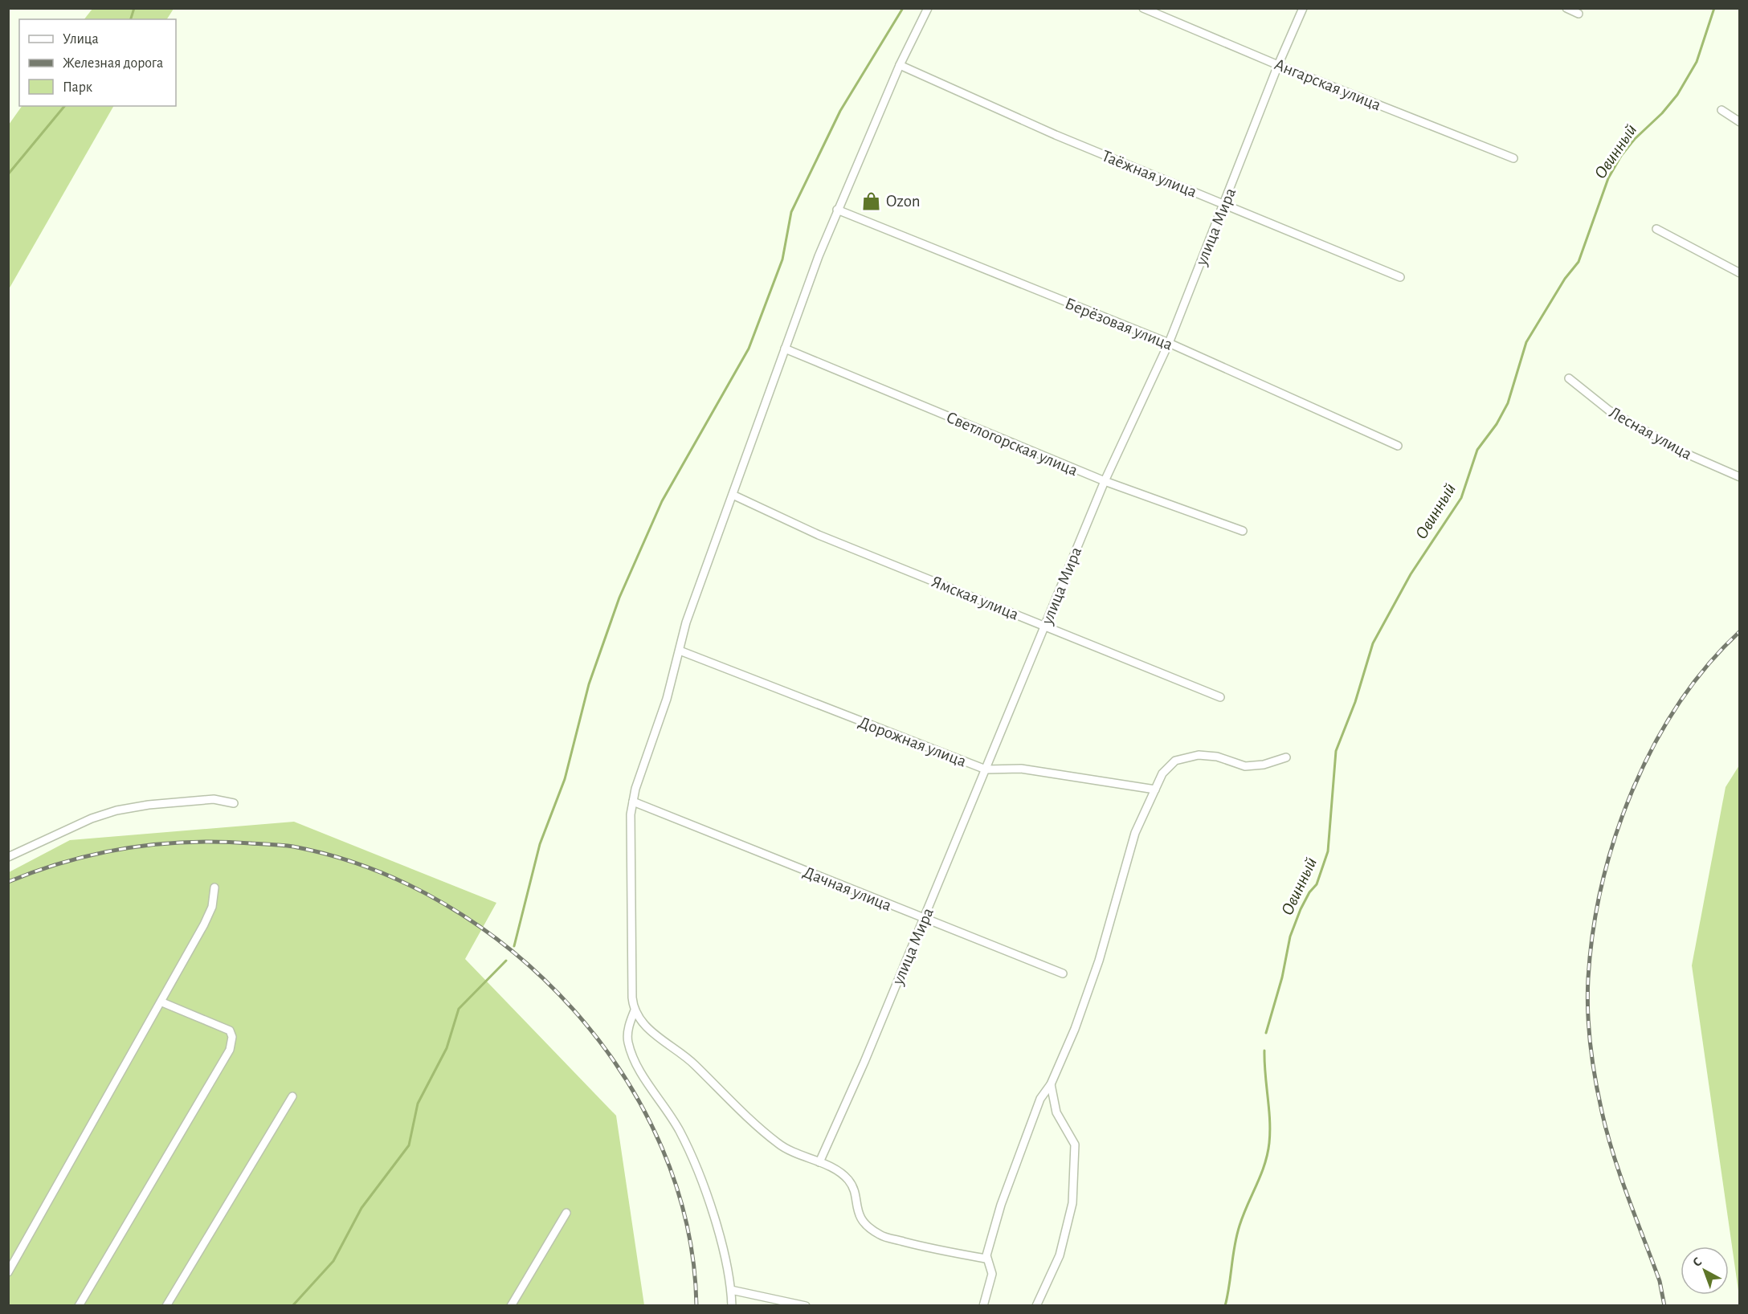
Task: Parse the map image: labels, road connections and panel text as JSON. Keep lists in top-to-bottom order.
{
  "streets": {
    "street": [
      "Ангарская улица",
      "Таёжная улица",
      "улица Мира",
      "Берёзовая улица",
      "Лесная улица",
      "Светлогорская улица",
      "Ямская улица",
      "Дорожная улица",
      "Дачная улица"
    ]
  },
  "crossings": [
    ["Ангарская улица", "улица Мира"],
    ["Таёжная улица", "улица Мира"],
    ["улица Мира", "Берёзовая улица"],
    ["улица Мира", "Светлогорская улица"],
    ["улица Мира", "Ямская улица"],
    ["улица Мира", "Дорожная улица"],
    ["улица Мира", "Дачная улица"]
  ],
  "water": ["Овинный"],
  "places": {
    "shop": ["Ozon"]
  },
  "legend": ["Улица", "Железная дорога", "Парк"],
  "north": "top left"
}
